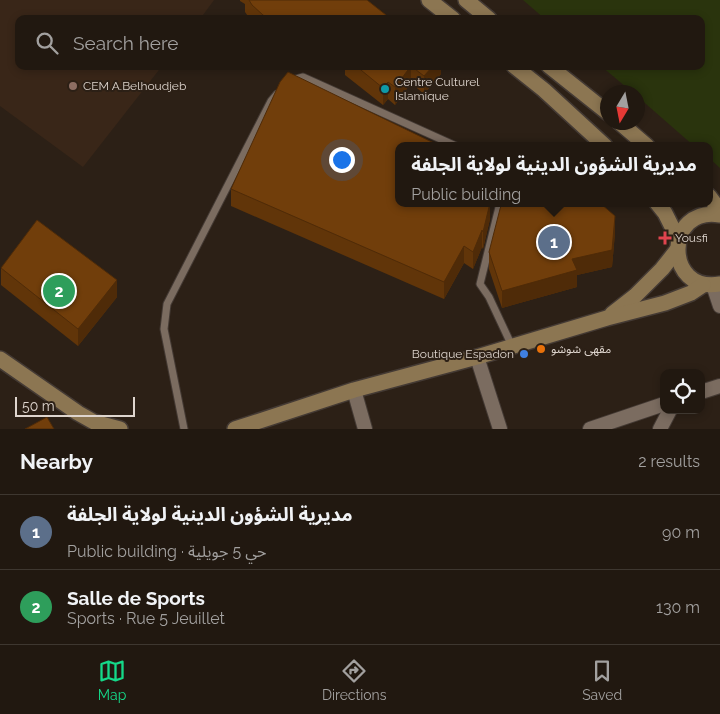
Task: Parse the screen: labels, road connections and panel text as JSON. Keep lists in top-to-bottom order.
{
  "places": {
    "other": [
      "CEM A.Belhoudjeb",
      "Centre Culturel Islamique",
      "مقهى شوشو",
      "Boutique Espadon"
    ],
    "health": ["Yousfi"]
  },
  "scale_bar": "50 m",
  "north": "bottom",
  "page": {
    "search": "Search here",
    "popup": ["مديرية الشؤون الدينية لولاية الجلفة", "Public building"],
    "pins": ["1", "2"],
    "scale": "50 m",
    "heading": ["Nearby", "2 results"],
    "list": [
      {
        "mark": "1",
        "name": "مديرية الشؤون الدينية لولاية الجلفة",
        "note": "Public building · حي 5 جويلية",
        "value": "90 m"
      },
      {
        "mark": "2",
        "name": "Salle de Sports",
        "note": "Sports · Rue 5 Jeuillet",
        "value": "130 m"
      }
    ],
    "nav": ["Map", "Directions", "Saved"]
  }
}
